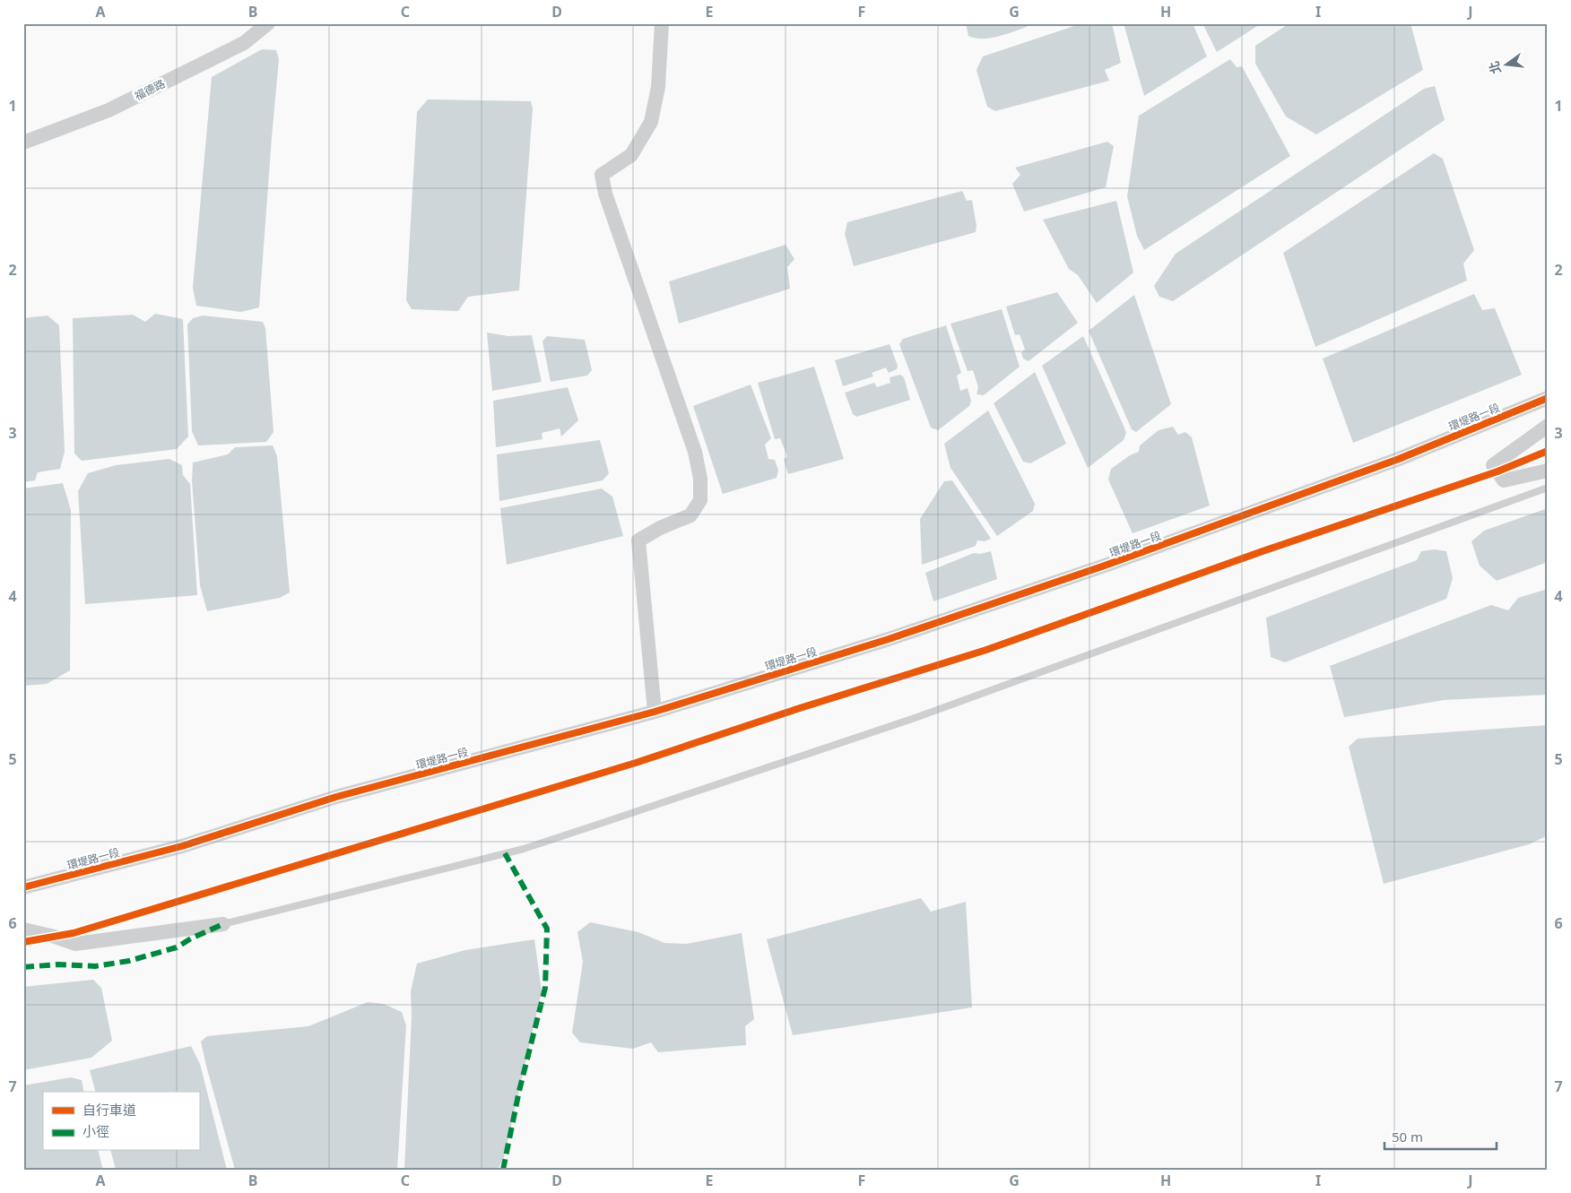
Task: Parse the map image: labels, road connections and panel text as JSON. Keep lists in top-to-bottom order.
{
  "streets": {
    "street": ["福德路", "環堤路一段"]
  },
  "legend": ["自行車道", "小徑"],
  "scale_bar": "50 m",
  "north": "left",
  "grid": {
    "columns": [
      "A",
      "B",
      "C",
      "D",
      "E",
      "F",
      "G",
      "H",
      "I",
      "J"
    ],
    "rows": [
      "1",
      "2",
      "3",
      "4",
      "5",
      "6",
      "7"
    ]
  }
}
